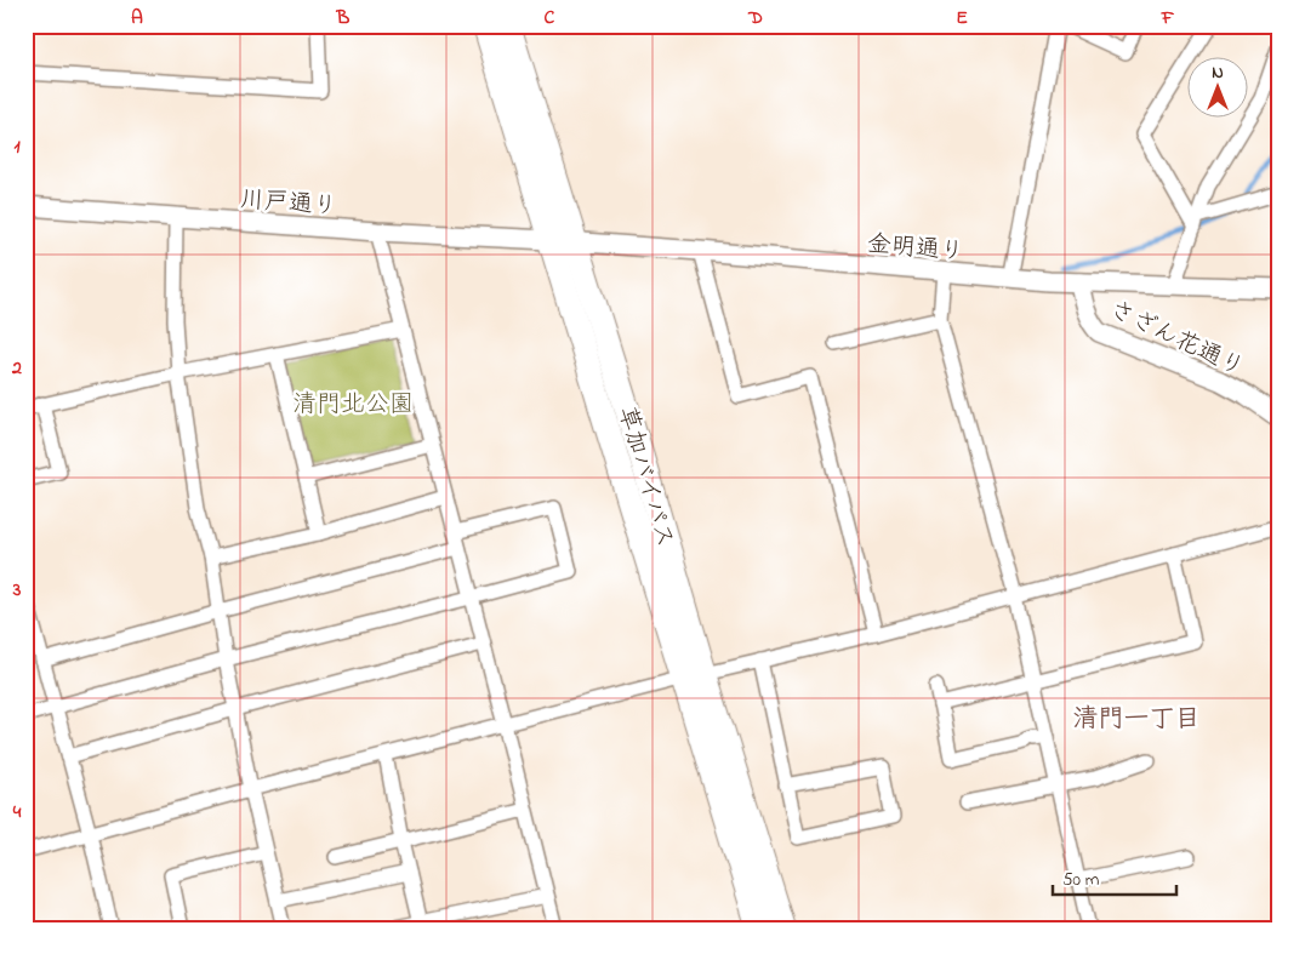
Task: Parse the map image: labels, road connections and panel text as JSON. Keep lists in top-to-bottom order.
{
  "streets": {
    "highway": ["草加バイパス"],
    "street": ["川戸通り", "金明通り", "さざん花通り"]
  },
  "crossings": [
    ["川戸通り", "金明通り"],
    ["川戸通り", "草加バイパス"],
    ["金明通り", "さざん花通り"],
    ["金明通り", "草加バイパス"]
  ],
  "districts": ["清門一丁目"],
  "parks": ["清門北公園"],
  "scale_bar": "50 m",
  "north": "top",
  "grid": {
    "columns": [
      "A",
      "B",
      "C",
      "D",
      "E",
      "F"
    ],
    "rows": [
      "1",
      "2",
      "3",
      "4"
    ]
  }
}
